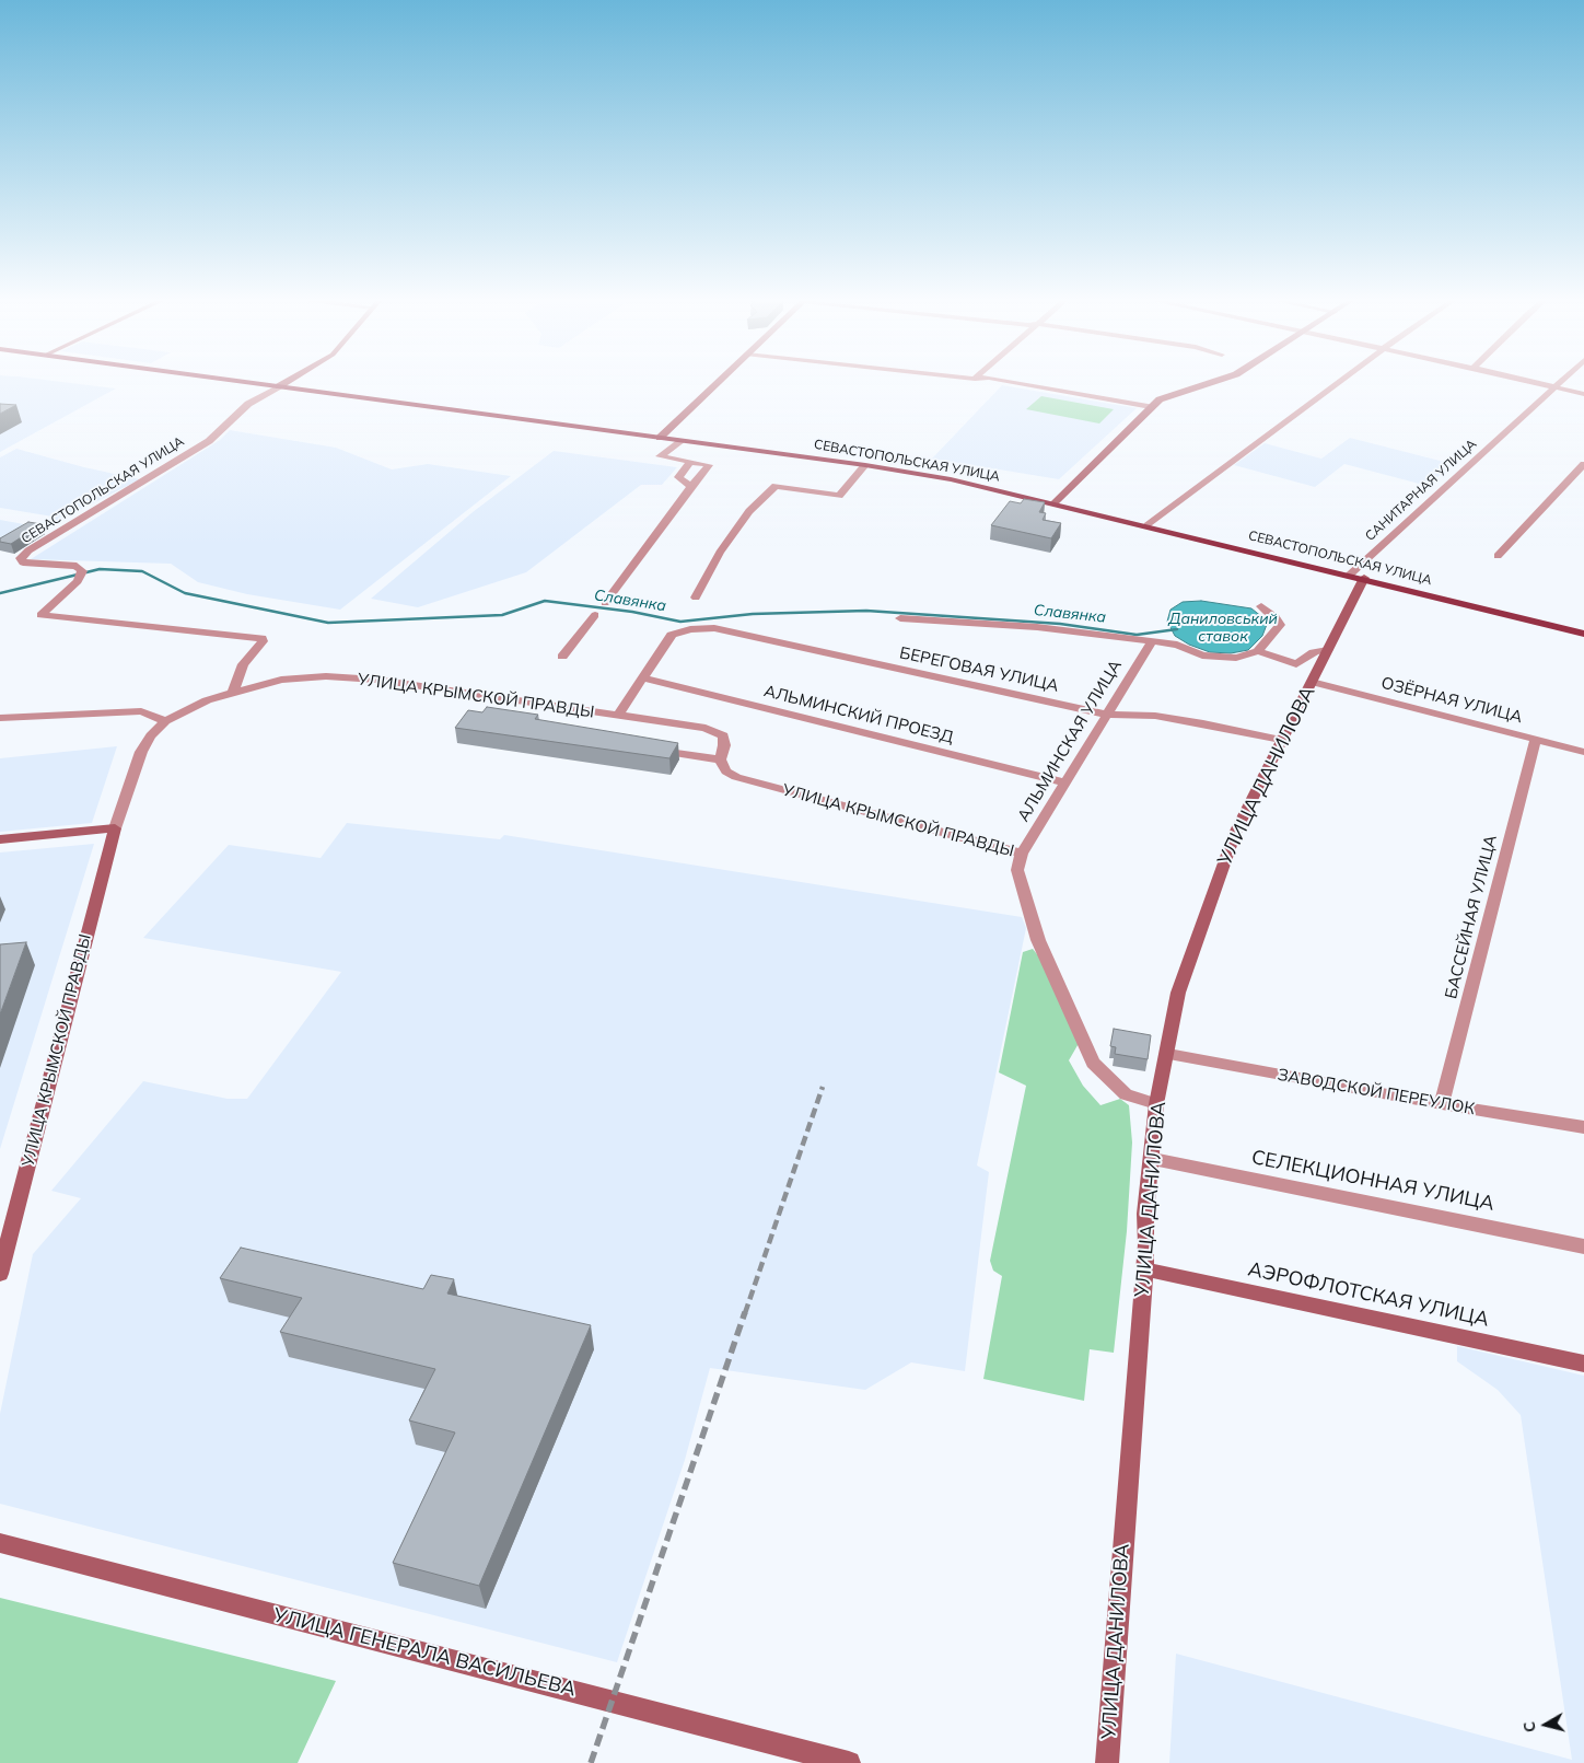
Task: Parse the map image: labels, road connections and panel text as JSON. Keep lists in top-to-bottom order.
{
  "streets": {
    "main road": [
      "СЕВАСТОПОЛЬСКАЯ УЛИЦА",
      "УЛИЦА КРЫМСКОЙ ПРАВДЫ",
      "УЛИЦА ДАНИЛОВА",
      "АЭРОФЛОТСКАЯ УЛИЦА",
      "УЛИЦА ГЕНЕРАЛА ВАСИЛЬЕВА"
    ],
    "street": [
      "САНИТАРНАЯ УЛИЦА",
      "БЕРЕГОВАЯ УЛИЦА",
      "ОЗЁРНАЯ УЛИЦА",
      "АЛЬМИНСКИЙ ПРОЕЗД",
      "АЛЬМИНСКАЯ УЛИЦА",
      "БАССЕЙНАЯ УЛИЦА",
      "ЗАВОДСКОЙ ПЕРЕУЛОК",
      "СЕЛЕКЦИОННАЯ УЛИЦА"
    ]
  },
  "crossings": [
    ["СЕВАСТОПОЛЬСКАЯ УЛИЦА", "САНИТАРНАЯ УЛИЦА"],
    ["СЕВАСТОПОЛЬСКАЯ УЛИЦА", "УЛИЦА КРЫМСКОЙ ПРАВДЫ"],
    ["СЕВАСТОПОЛЬСКАЯ УЛИЦА", "УЛИЦА ДАНИЛОВА"],
    ["БЕРЕГОВАЯ УЛИЦА", "АЛЬМИНСКИЙ ПРОЕЗД"],
    ["БЕРЕГОВАЯ УЛИЦА", "АЛЬМИНСКАЯ УЛИЦА"],
    ["БЕРЕГОВАЯ УЛИЦА", "УЛИЦА ДАНИЛОВА"],
    ["УЛИЦА КРЫМСКОЙ ПРАВДЫ", "АЛЬМИНСКАЯ УЛИЦА"],
    ["ОЗЁРНАЯ УЛИЦА", "УЛИЦА ДАНИЛОВА"],
    ["ОЗЁРНАЯ УЛИЦА", "БАССЕЙНАЯ УЛИЦА"],
    ["АЛЬМИНСКИЙ ПРОЕЗД", "АЛЬМИНСКАЯ УЛИЦА"],
    ["АЛЬМИНСКАЯ УЛИЦА", "УЛИЦА ДАНИЛОВА"],
    ["УЛИЦА ДАНИЛОВА", "ЗАВОДСКОЙ ПЕРЕУЛОК"],
    ["УЛИЦА ДАНИЛОВА", "СЕЛЕКЦИОННАЯ УЛИЦА"],
    ["УЛИЦА ДАНИЛОВА", "АЭРОФЛОТСКАЯ УЛИЦА"],
    ["БАССЕЙНАЯ УЛИЦА", "ЗАВОДСКОЙ ПЕРЕУЛОК"]
  ],
  "water": ["Славянка", "Даниловський ставок"],
  "north": "left"
}
